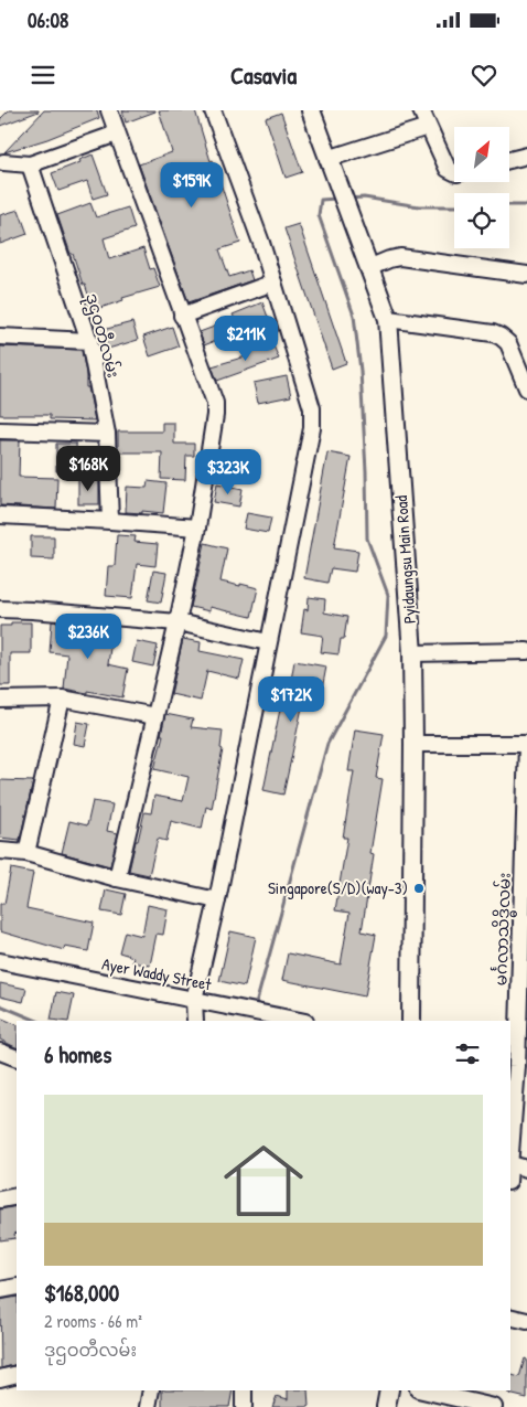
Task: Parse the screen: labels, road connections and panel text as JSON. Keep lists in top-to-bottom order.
{
  "streets": {
    "main road": ["Pyidaungsu Main Road"],
    "street": ["ဒုဌဝတီလမ်း", "မင်္ဂလာသိဒ္ဓိလမ်း", "Ayer Waddy Street"]
  },
  "places": ["Singapore(S/D)(way-3)"],
  "north": "top right",
  "page": {
    "status": "06:08",
    "header": "Casavia",
    "price": [
      "$159K",
      "$211K",
      "$168K",
      "$323K",
      "$236K",
      "$172K"
    ],
    "heading": "6 homes",
    "list": [
      {
        "name": "$168,000",
        "note": "2 rooms · 66 m² · ဒုဌဝတီလမ်း"
      }
    ]
  }
}
